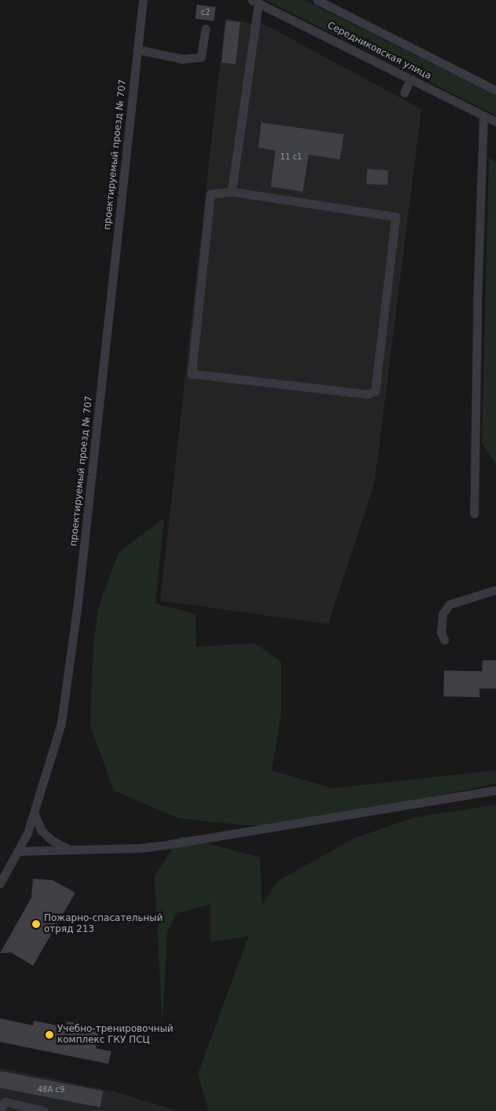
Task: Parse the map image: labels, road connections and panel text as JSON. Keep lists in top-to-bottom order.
{
  "streets": {
    "street": ["Середниковская улица", "проектируемый проезд № 707"]
  },
  "places": ["Пожарно-спасательный отряд 213", "Учебно-тренировочный комплекс ГКУ ПСЦ"],
  "house_numbers": ["с2", "11 с1", "48А с9"]
}
